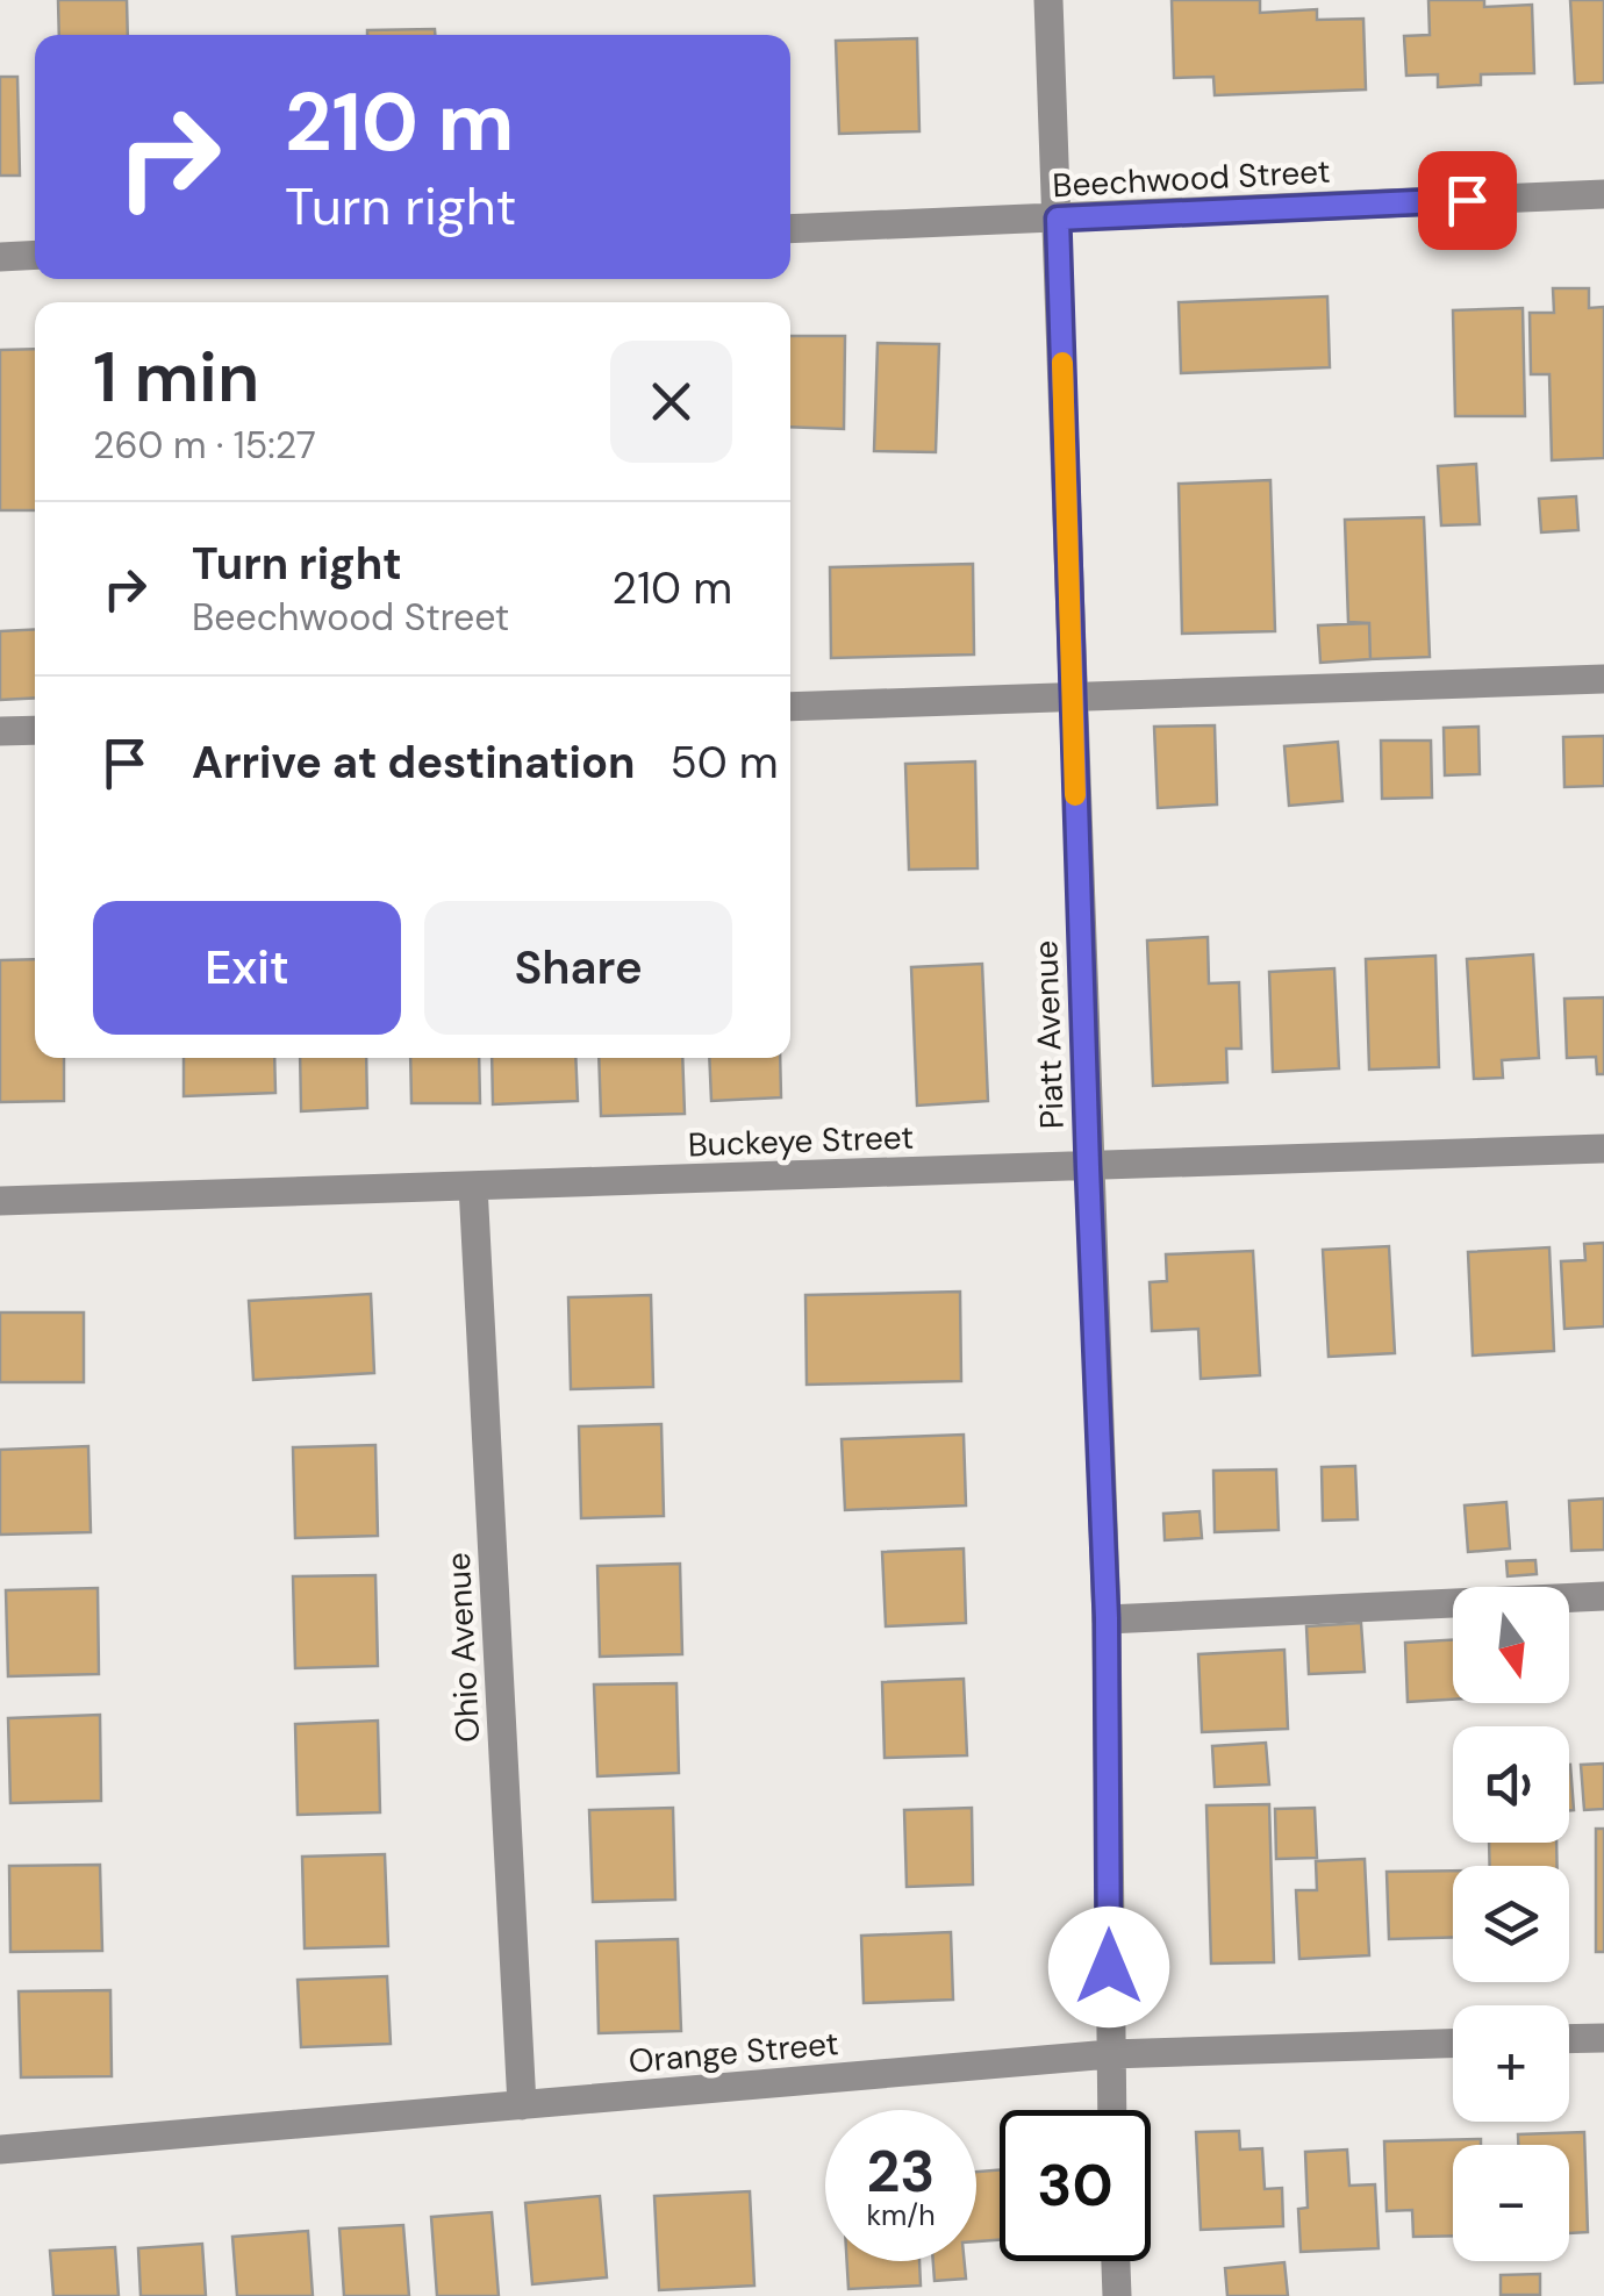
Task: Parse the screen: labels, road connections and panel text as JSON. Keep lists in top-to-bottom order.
{
  "streets": {
    "street": [
      "Beechwood Street",
      "Piatt Avenue",
      "Buckeye Street",
      "Ohio Avenue",
      "Orange Street"
    ]
  },
  "crossings": [
    ["Beechwood Street", "Piatt Avenue"],
    ["Piatt Avenue", "Buckeye Street"],
    ["Piatt Avenue", "Orange Street"],
    ["Buckeye Street", "Ohio Avenue"],
    ["Ohio Avenue", "Orange Street"]
  ],
  "north": "bottom",
  "page": {
    "turn": ["210 m", "Turn right"],
    "heading": ["1 min", "260 m · 15:27"],
    "list": [
      {
        "name": "Turn right",
        "note": "Beechwood Street",
        "value": "210 m"
      },
      {
        "name": "Arrive at destination",
        "value": "50 m"
      }
    ],
    "buttons": ["Exit", "Share"],
    "map_buttons": ["+", "−"],
    "speed": "23 km/h",
    "limit": "30"
  }
}
